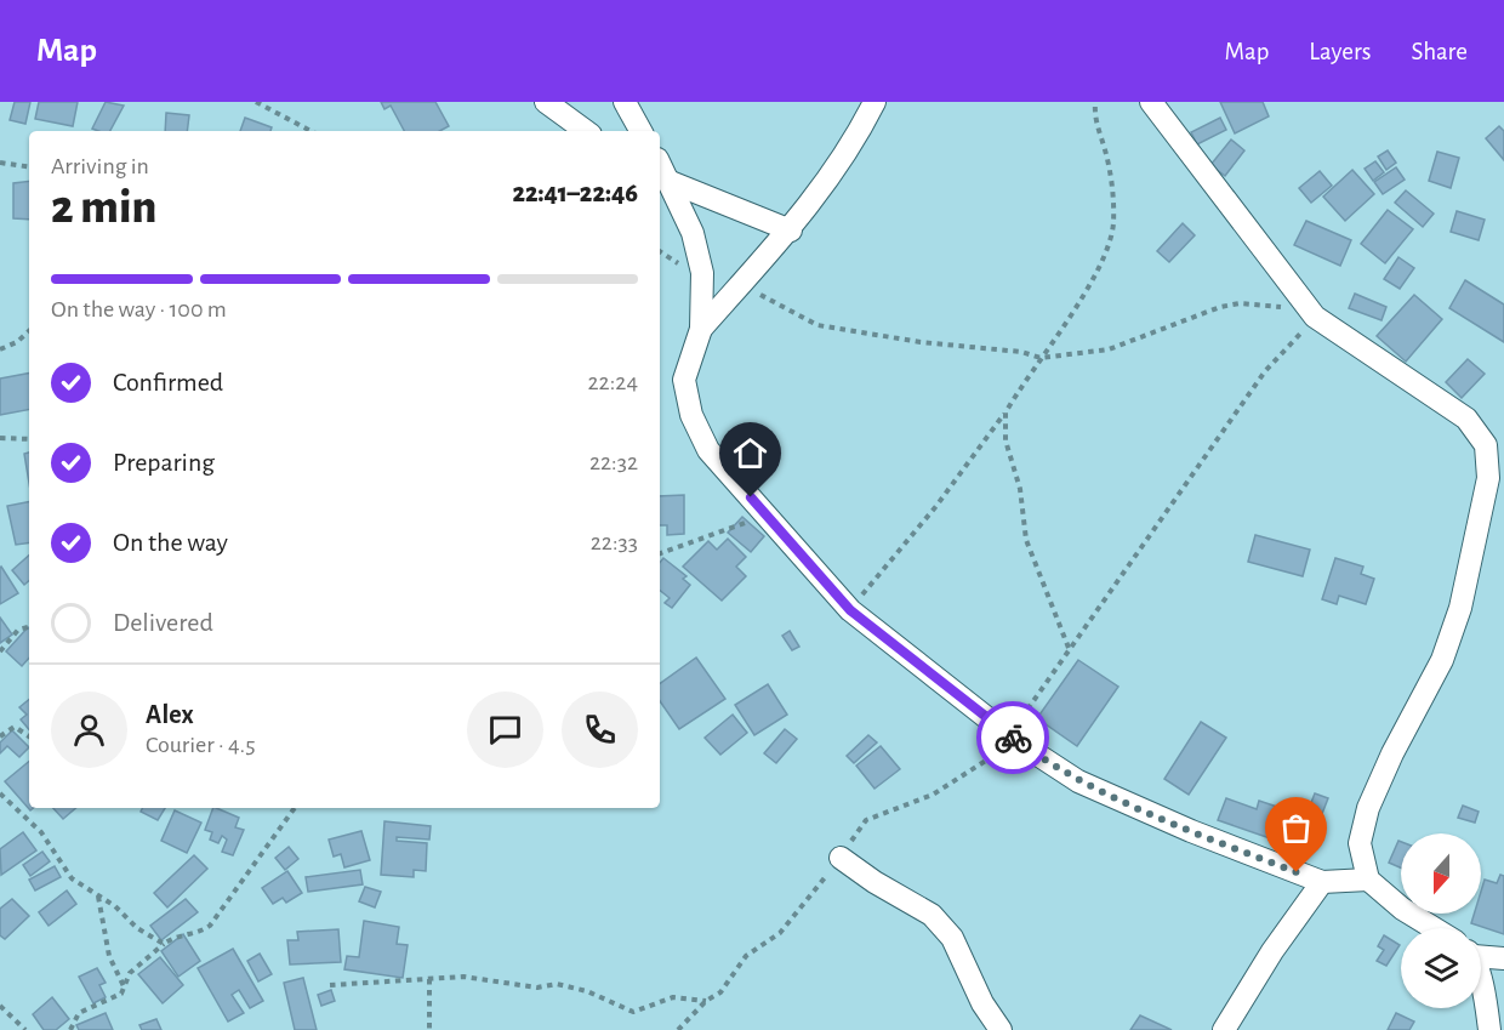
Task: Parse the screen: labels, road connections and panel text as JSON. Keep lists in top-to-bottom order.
{
  "north": "bottom",
  "page": {
    "header": "Map",
    "nav": ["Map", "Layers", "Share"],
    "heading": ["2 min", "Arriving in", "22:41–22:46"],
    "panel": ["Alex", "Courier · 4.5"],
    "bar": "On the way · 100 m",
    "list": [
      ["Confirmed", "22:24"],
      ["Preparing", "22:32"],
      ["On the way", "22:33"],
      "Delivered"
    ]
  }
}
